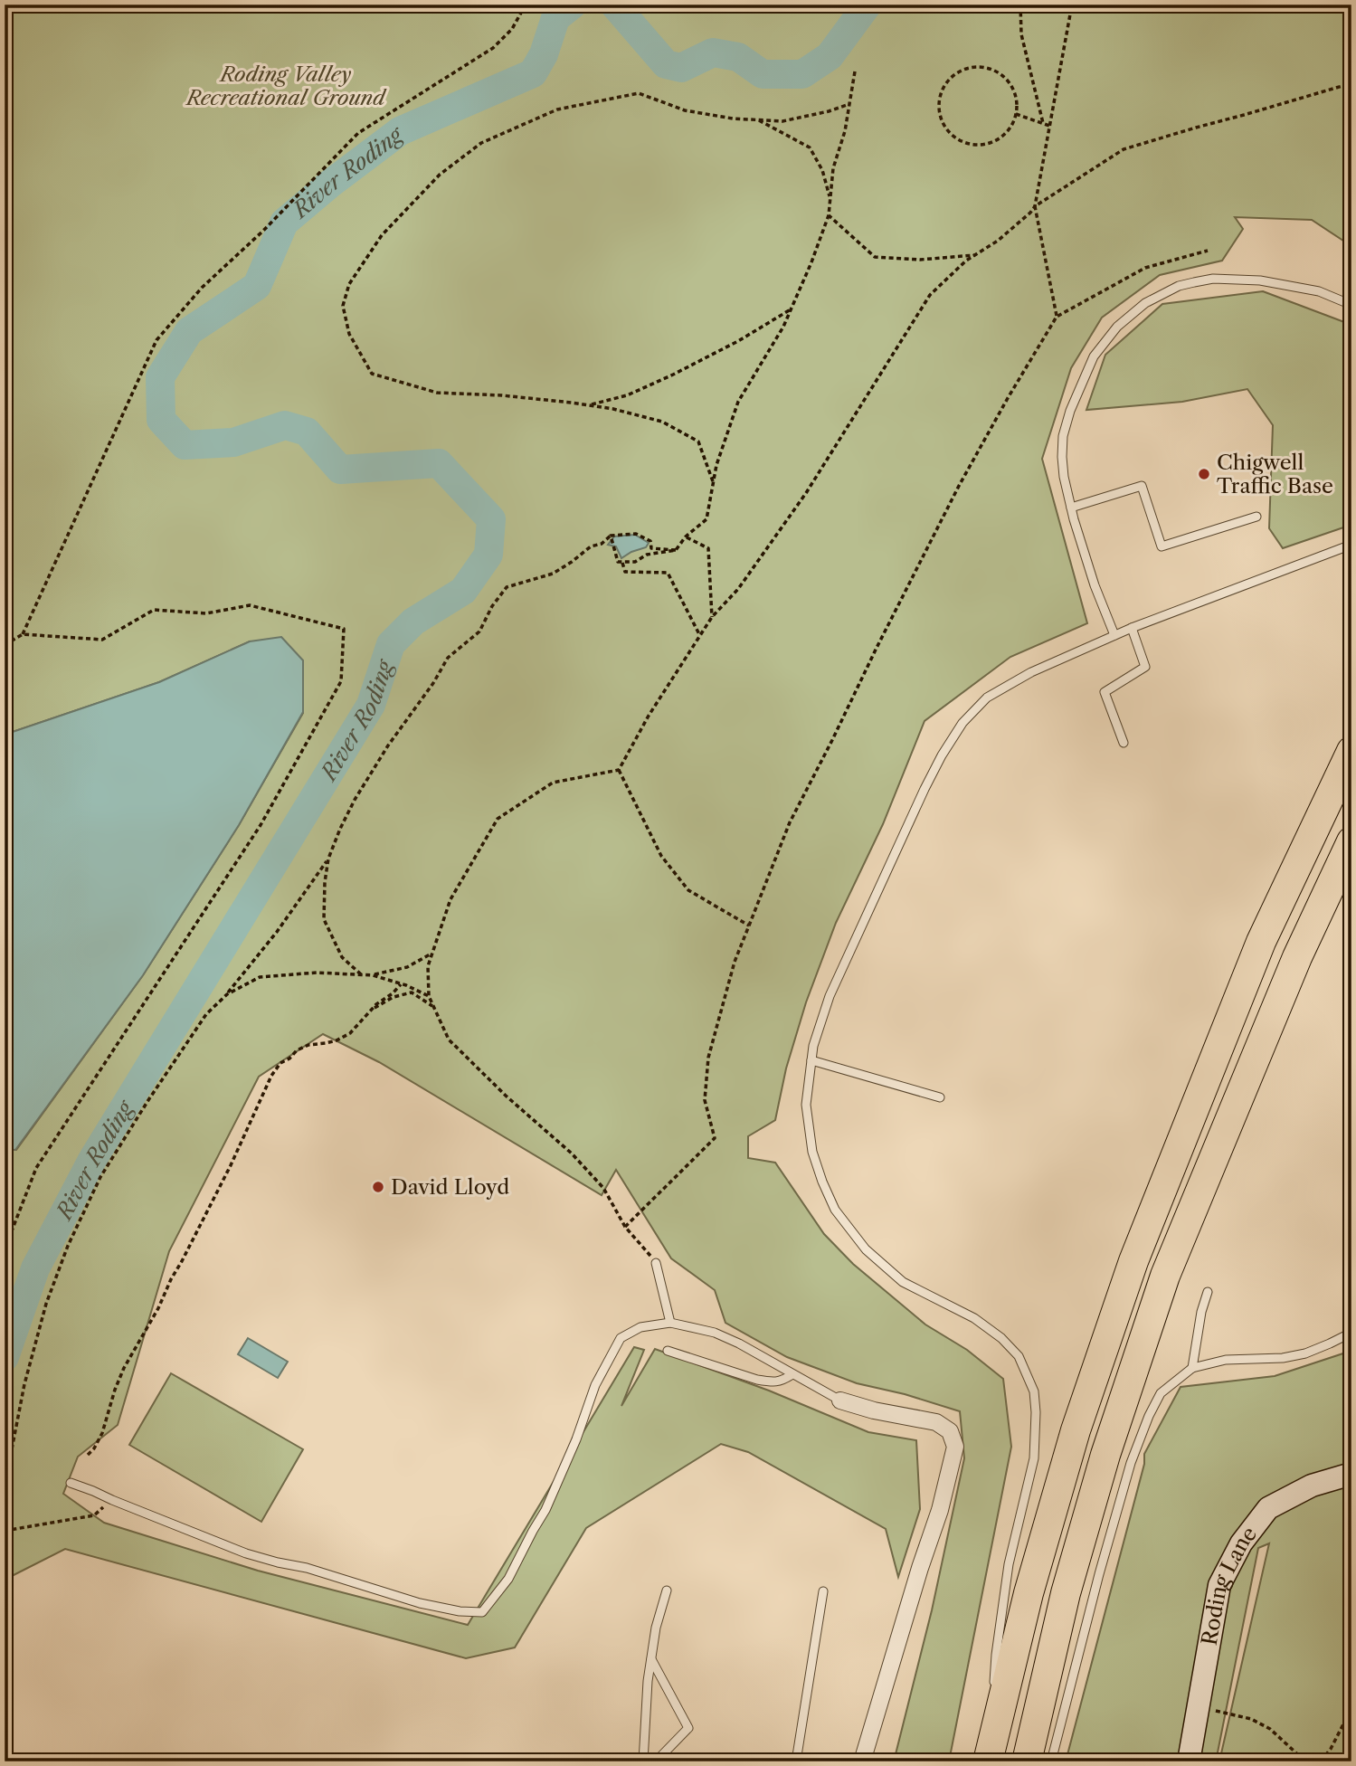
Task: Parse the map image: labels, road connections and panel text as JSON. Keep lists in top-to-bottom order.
{
  "streets": {
    "street": ["Roding Lane"]
  },
  "water": ["River Roding"],
  "parks": ["Roding Valley Recreational Ground"],
  "places": ["Chigwell Traffic Base", "David Lloyd"]
}
